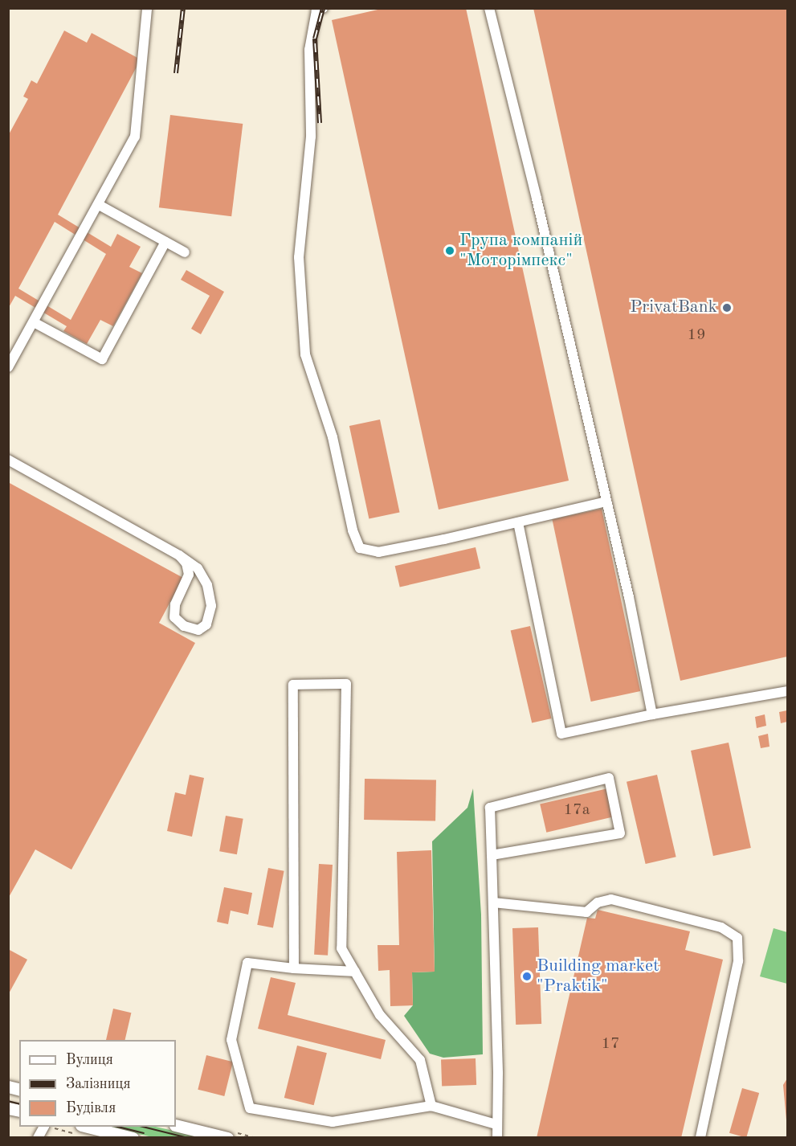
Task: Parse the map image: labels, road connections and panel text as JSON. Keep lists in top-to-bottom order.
{
  "places": ["Група компаній \"Моторімпекс\"", "PrivatBank", "Building market \"Praktik\""],
  "house_numbers": ["19", "17а", "17"],
  "legend": ["Вулиця", "Залізниця", "Будівля"]
}
